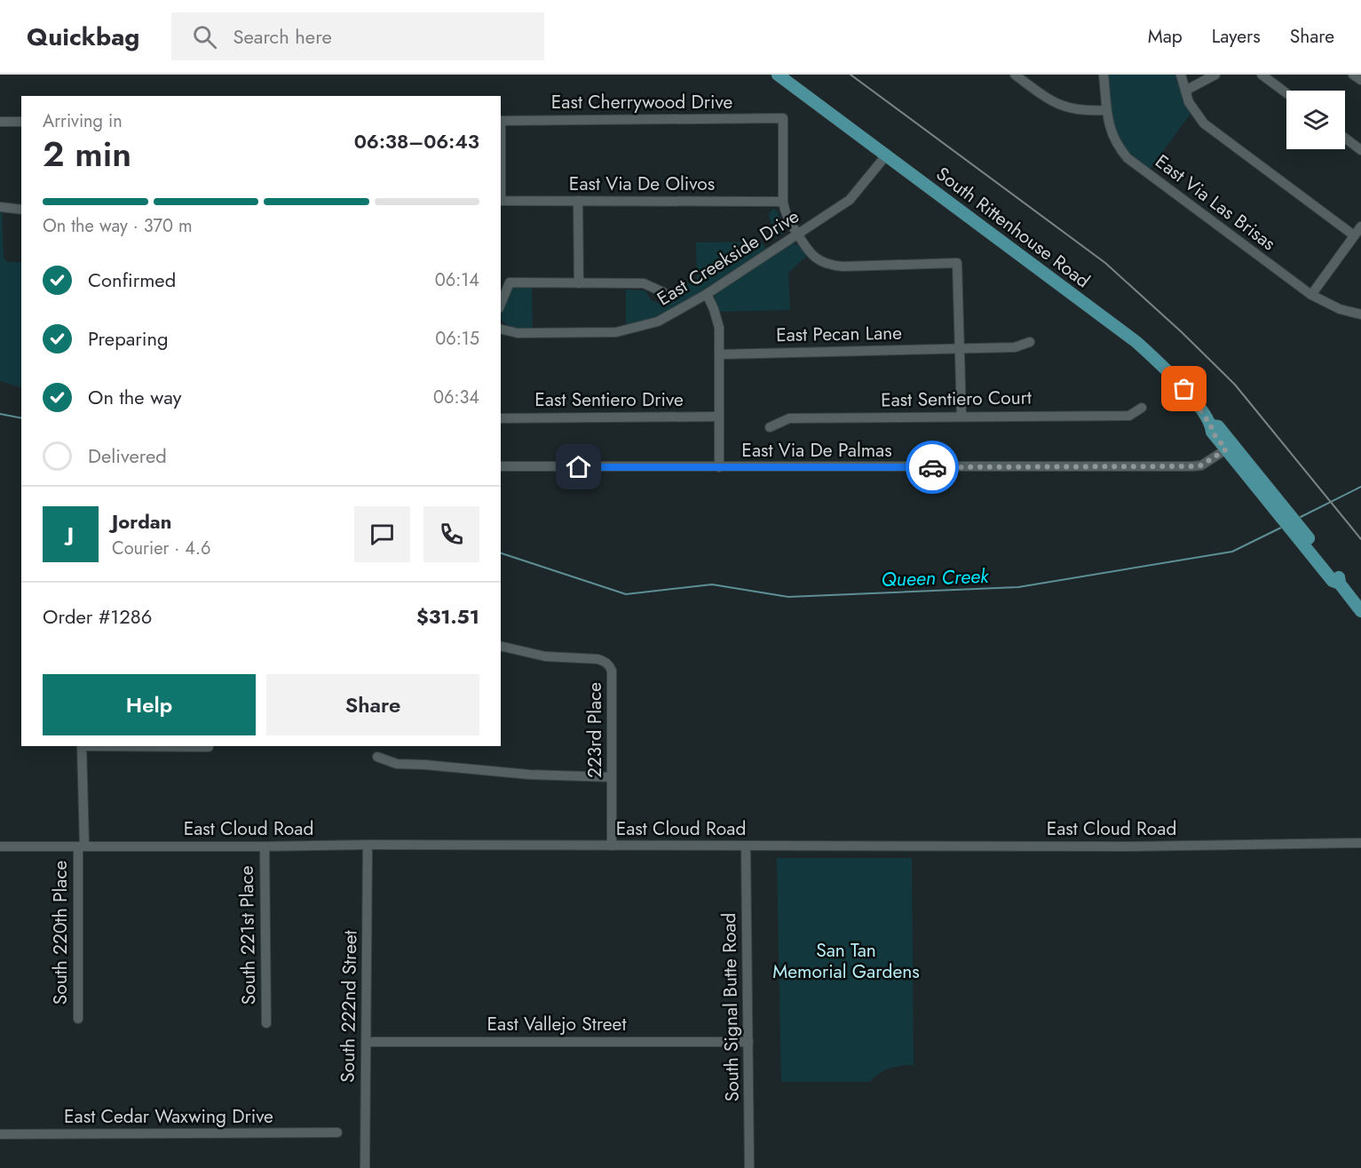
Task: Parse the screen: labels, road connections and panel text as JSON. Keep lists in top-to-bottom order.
{
  "streets": {
    "main road": ["South Rittenhouse Road"],
    "street": [
      "East Cherrywood Drive",
      "East Via De Olivos",
      "East Via Las Brisas",
      "East Creekside Drive",
      "East Pecan Lane",
      "East Sentiero Court",
      "East Sentiero Drive",
      "East Via De Palmas",
      "223rd Place",
      "East Cloud Road",
      "South 220th Place",
      "South 221st Place",
      "South 222nd Street",
      "South Signal Butte Road",
      "East Vallejo Street",
      "East Cedar Waxwing Drive"
    ]
  },
  "crossings": [
    ["East Cherrywood Drive", "East Via De Olivos"],
    ["South Rittenhouse Road", "East Creekside Drive"],
    ["South Rittenhouse Road", "East Via De Palmas"],
    ["223rd Place", "East Cloud Road"],
    ["East Cloud Road", "South 220th Place"],
    ["East Cloud Road", "South 221st Place"],
    ["East Cloud Road", "South 222nd Street"],
    ["East Cloud Road", "South Signal Butte Road"],
    ["South 222nd Street", "East Vallejo Street"],
    ["South Signal Butte Road", "East Vallejo Street"]
  ],
  "water": ["Queen Creek"],
  "parks": ["San Tan Memorial Gardens"],
  "page": {
    "header": "Quickbag",
    "search": "Search here",
    "nav": ["Map", "Layers", "Share"],
    "heading": ["2 min", "Arriving in", "06:38–06:43"],
    "panel": [
      "Jordan",
      "Courier · 4.6",
      "Order #1286",
      "$31.51"
    ],
    "bar": "On the way · 370 m",
    "list": [
      ["Confirmed", "06:14"],
      ["Preparing", "06:15"],
      ["On the way", "06:34"],
      "Delivered"
    ],
    "round": "J",
    "buttons": ["Help", "Share"]
  }
}
